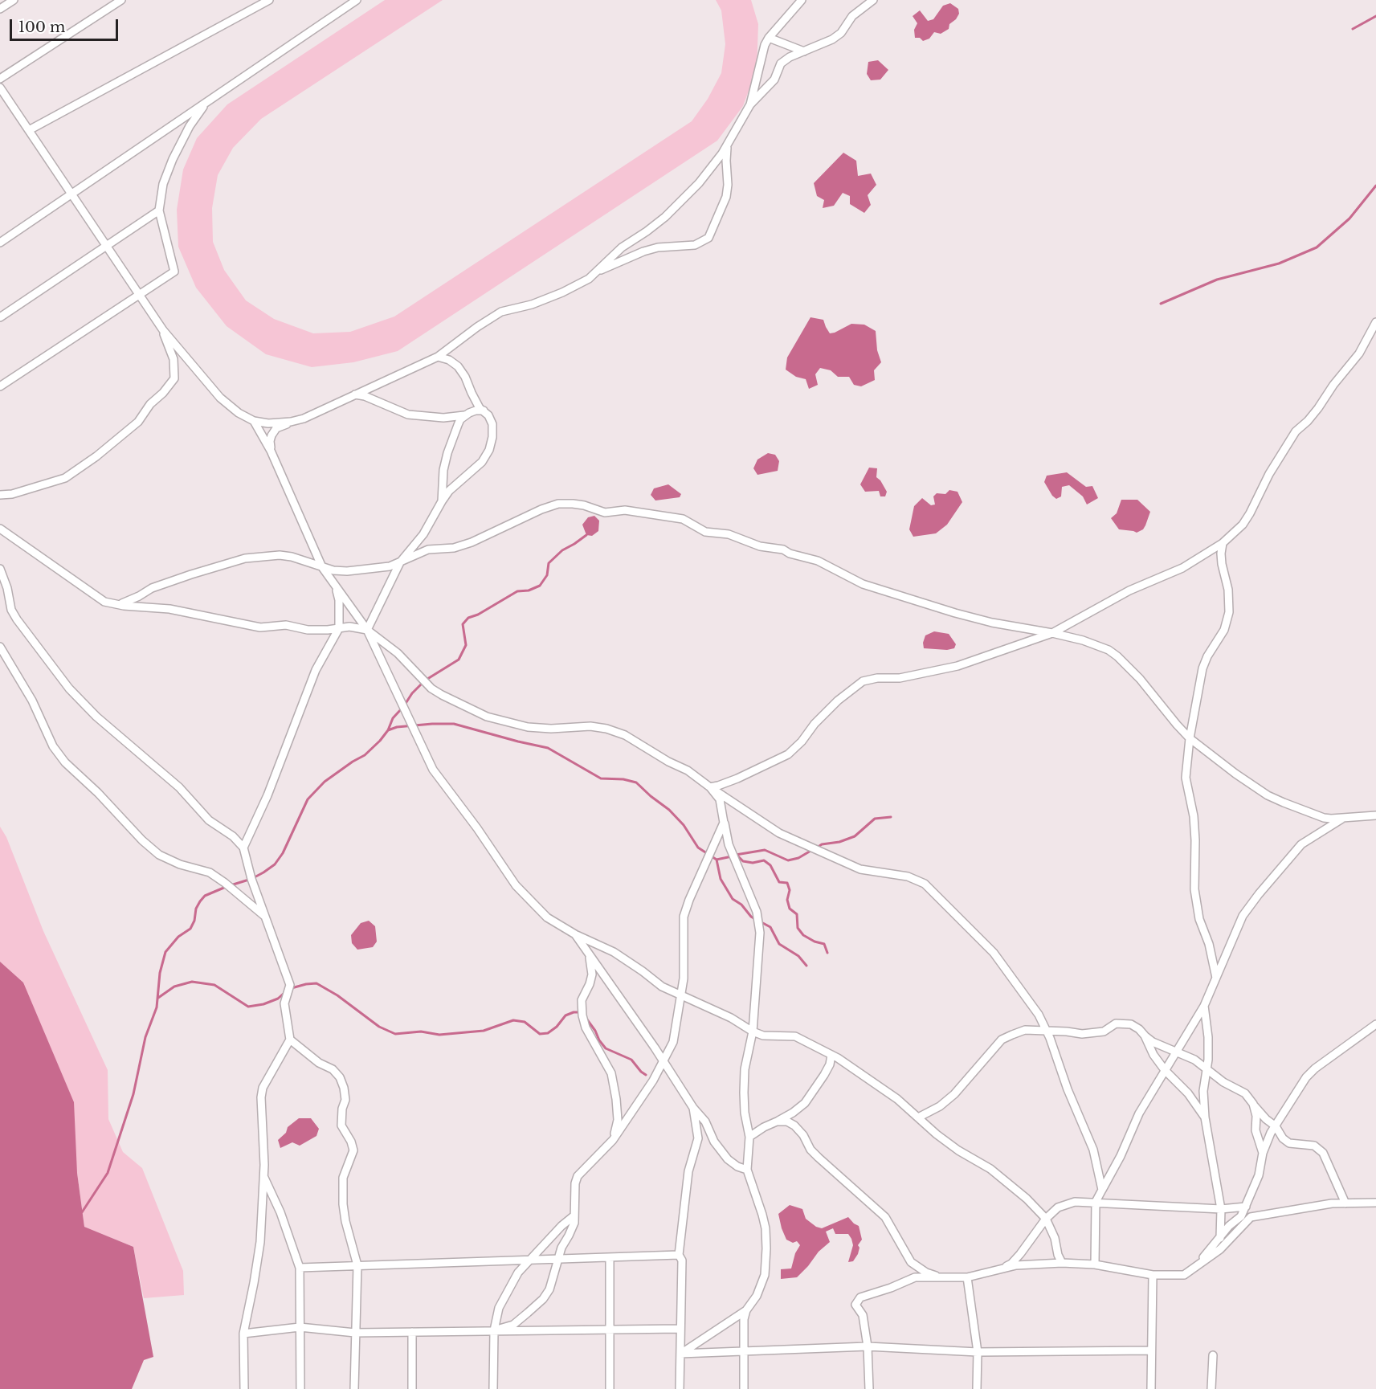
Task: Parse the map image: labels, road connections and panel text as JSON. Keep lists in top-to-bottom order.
{
  "scale_bar": "100 m"
}
